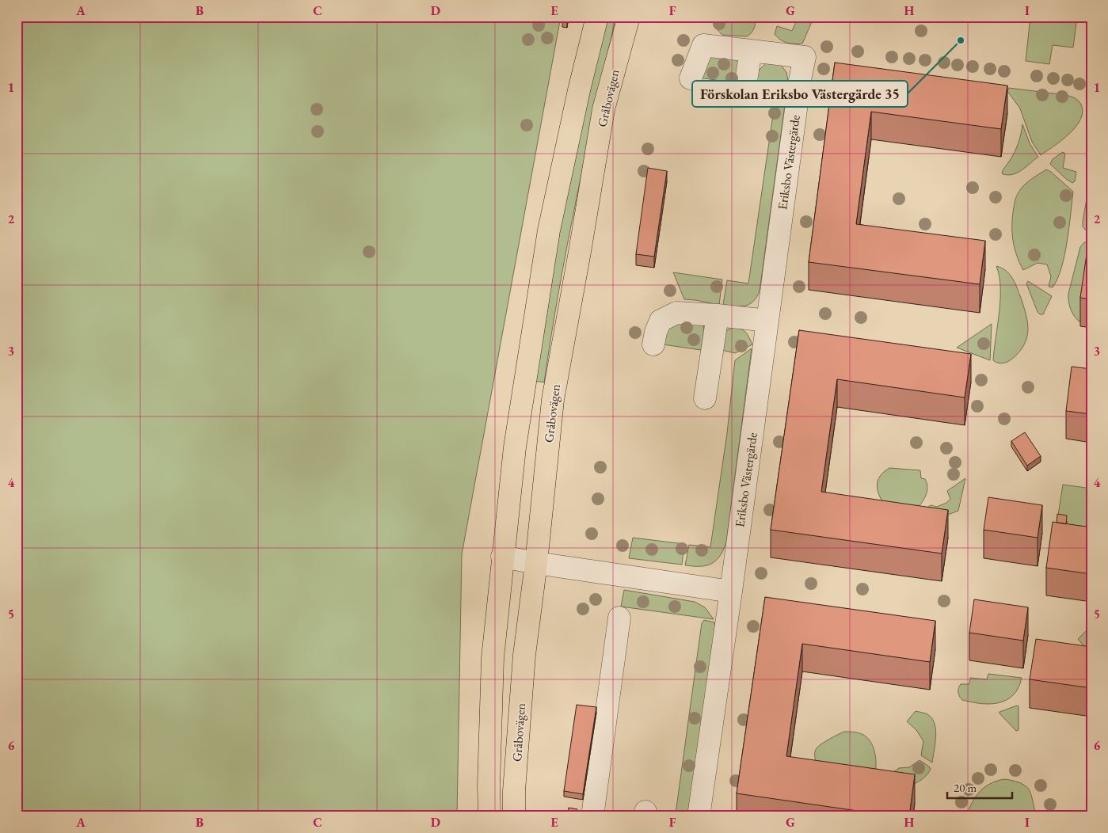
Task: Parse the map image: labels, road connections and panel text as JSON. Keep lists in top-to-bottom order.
{
  "streets": {
    "main road": ["Gråbovägen"],
    "street": ["Eriksbo Västergärde"]
  },
  "places": ["Förskolan Eriksbo Västergärde 35"],
  "scale_bar": "20 m",
  "grid": {
    "columns": [
      "A",
      "B",
      "C",
      "D",
      "E",
      "F",
      "G",
      "H",
      "I"
    ],
    "rows": [
      "1",
      "2",
      "3",
      "4",
      "5",
      "6"
    ]
  }
}
